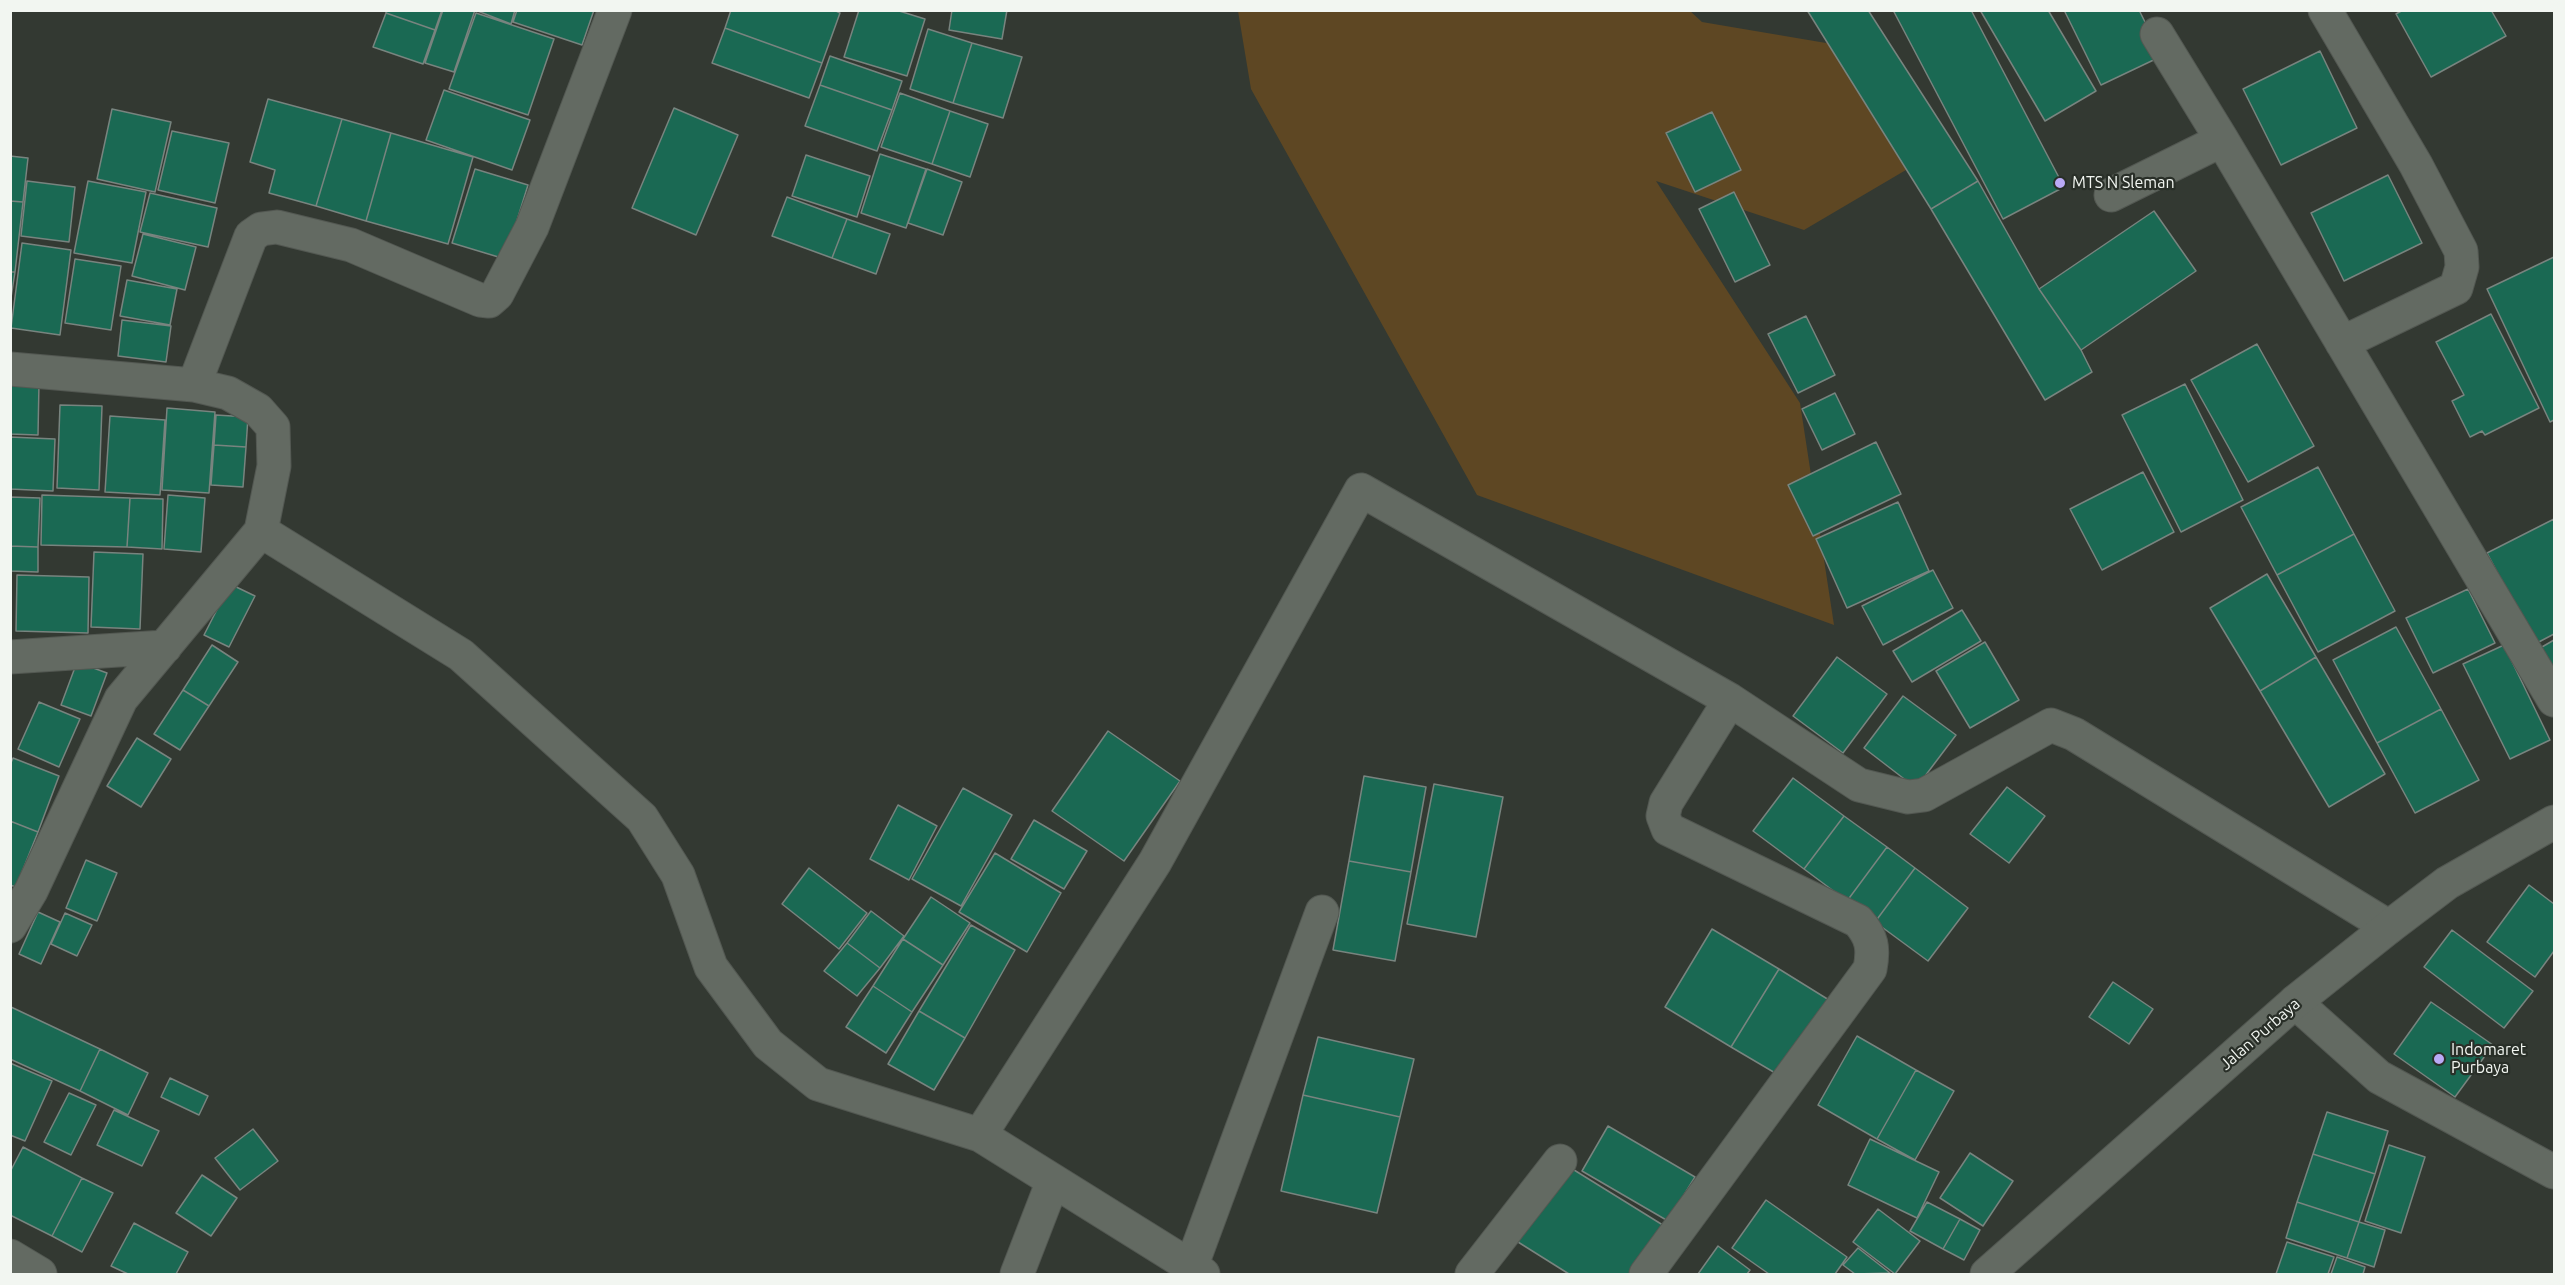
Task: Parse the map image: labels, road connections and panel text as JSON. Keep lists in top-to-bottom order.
{
  "streets": {
    "street": ["Jalan Purbaya"]
  },
  "places": ["MTS N Sleman", "Indomaret Purbaya"]
}
